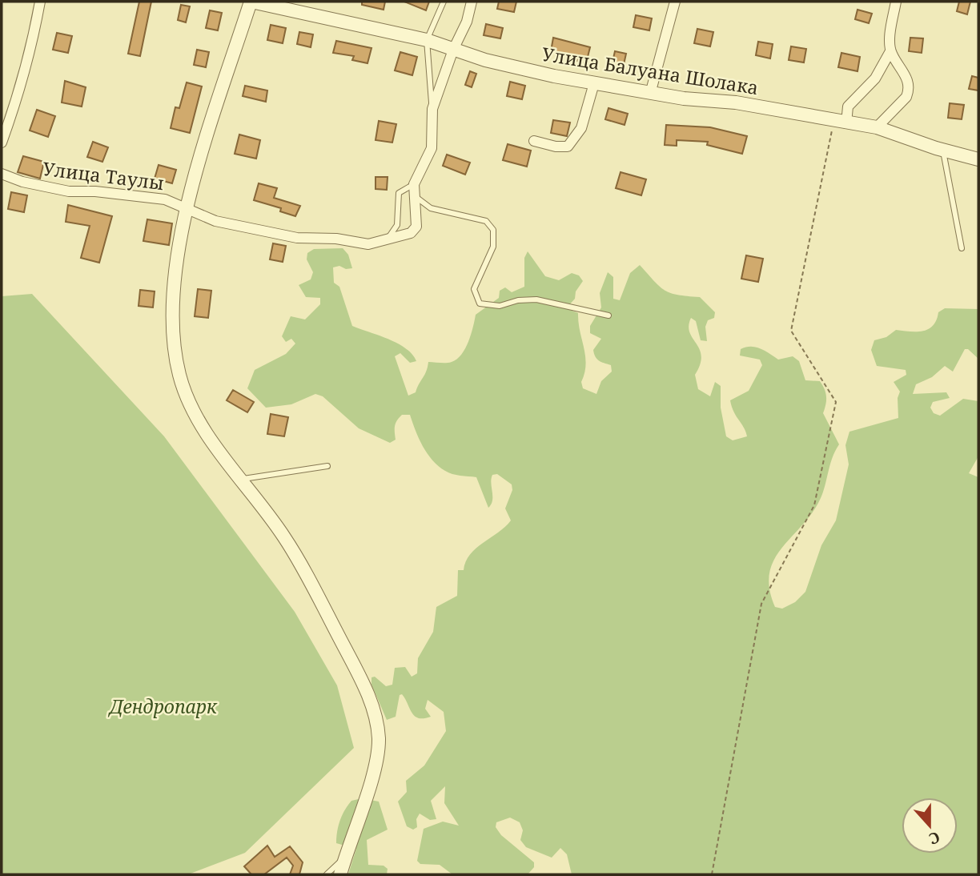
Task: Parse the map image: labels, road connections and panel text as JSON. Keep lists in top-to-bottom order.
{
  "streets": {
    "street": ["Улица Балуана Шолака", "Улица Таулы"]
  },
  "parks": ["Дендропарк"],
  "north": "bottom"
}
